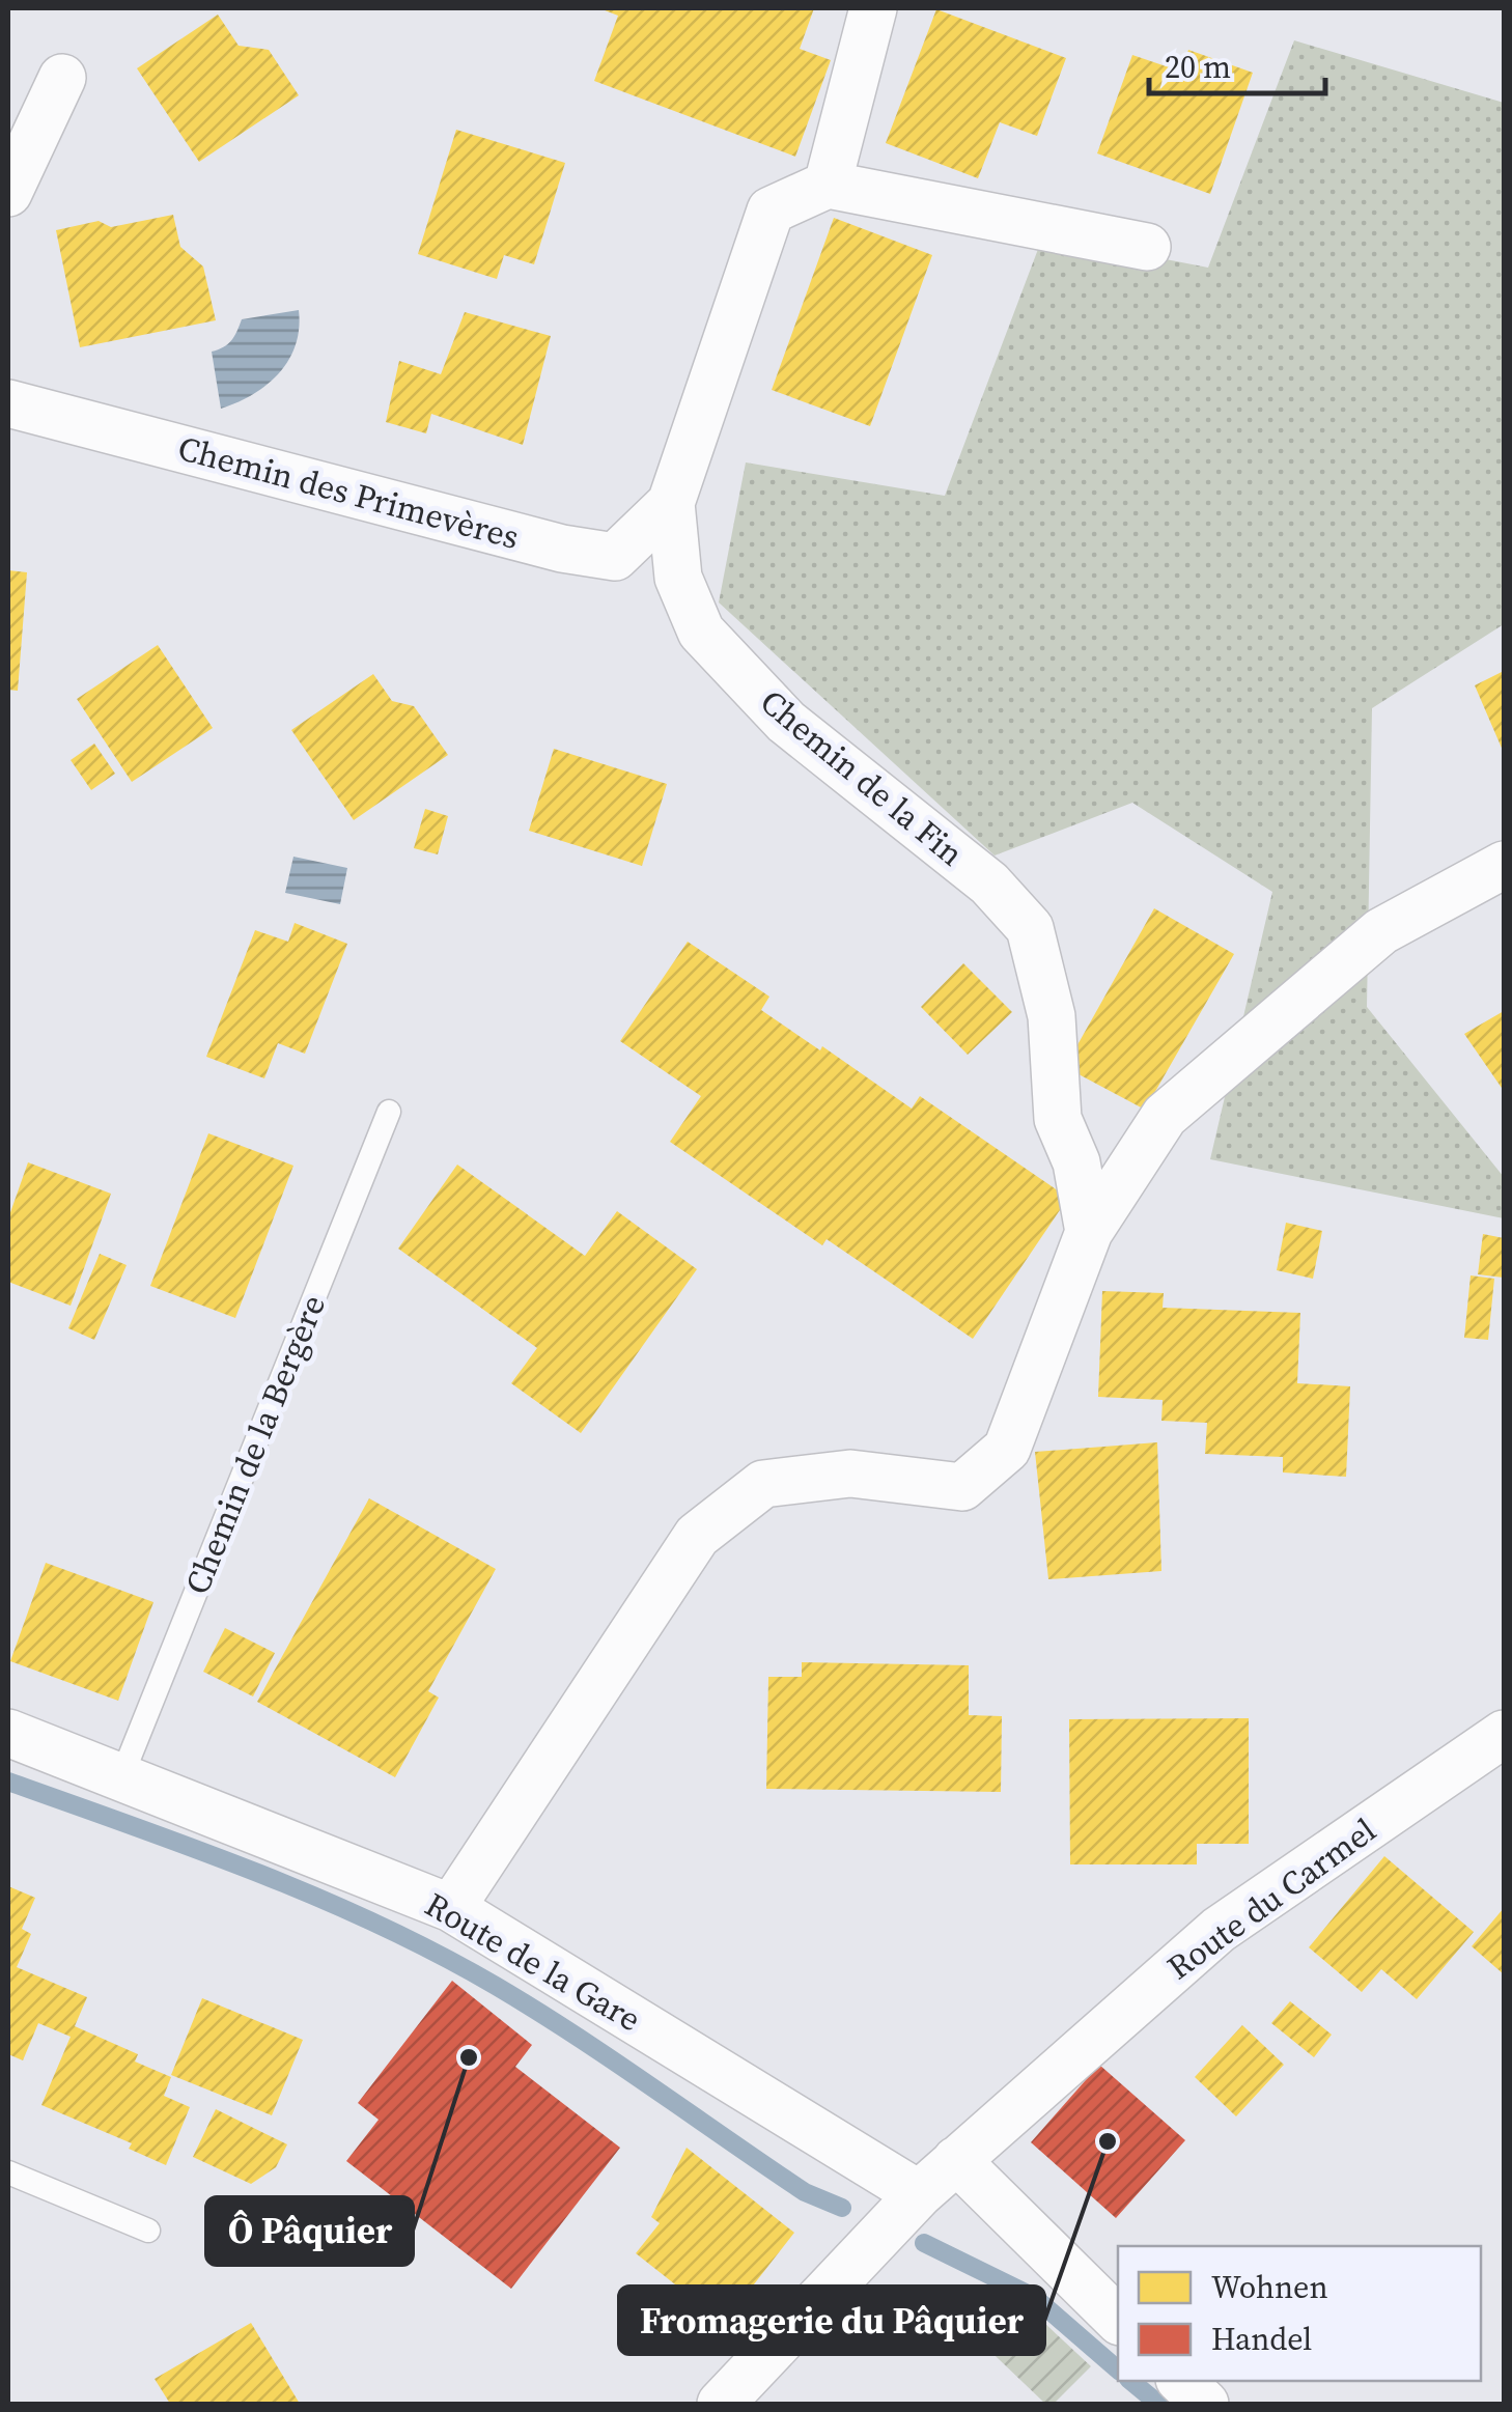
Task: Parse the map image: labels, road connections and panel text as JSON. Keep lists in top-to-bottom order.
{
  "streets": {
    "street": [
      "Chemin des Primevères",
      "Chemin de la Fin",
      "Route du Carmel",
      "Route de la Gare"
    ],
    "lane": ["Chemin de la Bergère"]
  },
  "crossings": [
    ["Chemin des Primevères", "Chemin de la Fin"],
    ["Chemin de la Bergère", "Route de la Gare"],
    ["Route du Carmel", "Route de la Gare"]
  ],
  "places": ["Ô Pâquier", "Fromagerie du Pâquier"],
  "legend": ["Wohnen", "Handel"],
  "scale_bar": "20 m"
}
